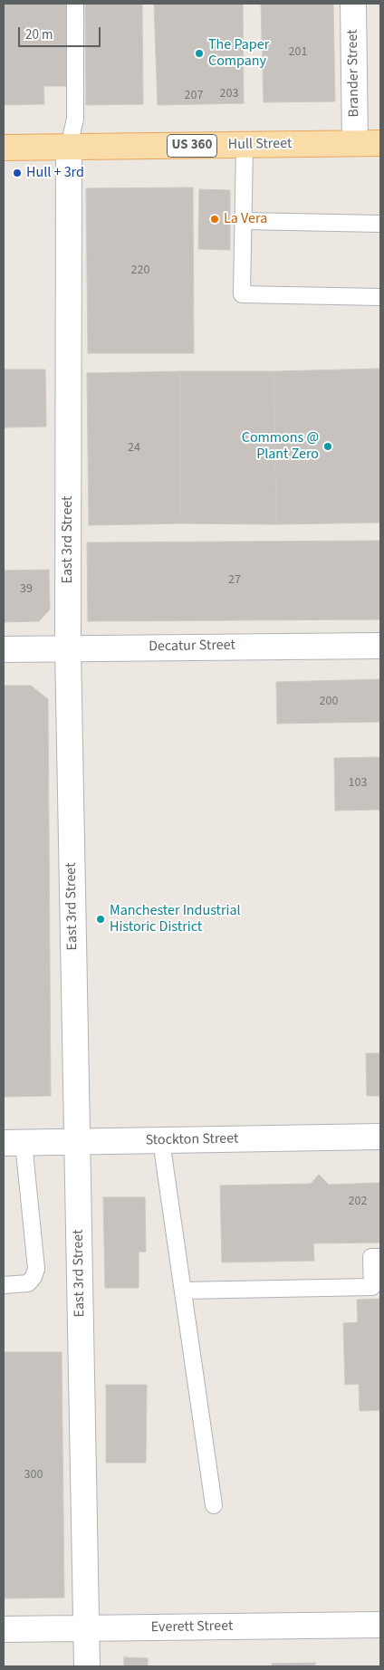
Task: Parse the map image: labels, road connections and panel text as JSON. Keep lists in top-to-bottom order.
{
  "streets": {
    "main road": ["Hull Street", "US 360"],
    "street": [
      "Brander Street",
      "East 3rd Street",
      "Decatur Street",
      "Stockton Street",
      "Everett Street"
    ]
  },
  "crossings": [
    ["Brander Street", "Hull Street"],
    ["Hull Street", "East 3rd Street"],
    ["East 3rd Street", "Decatur Street"],
    ["East 3rd Street", "Stockton Street"],
    ["East 3rd Street", "Everett Street"]
  ],
  "places": [
    "The Paper Company",
    "Hull + 3rd",
    "La Vera",
    "Commons @ Plant Zero",
    "Manchester Industrial Historic District"
  ],
  "house_numbers": [
    "201",
    "203",
    "207",
    "220",
    "24",
    "27",
    "39",
    "200",
    "103",
    "202",
    "300"
  ],
  "scale_bar": "20 m"
}
